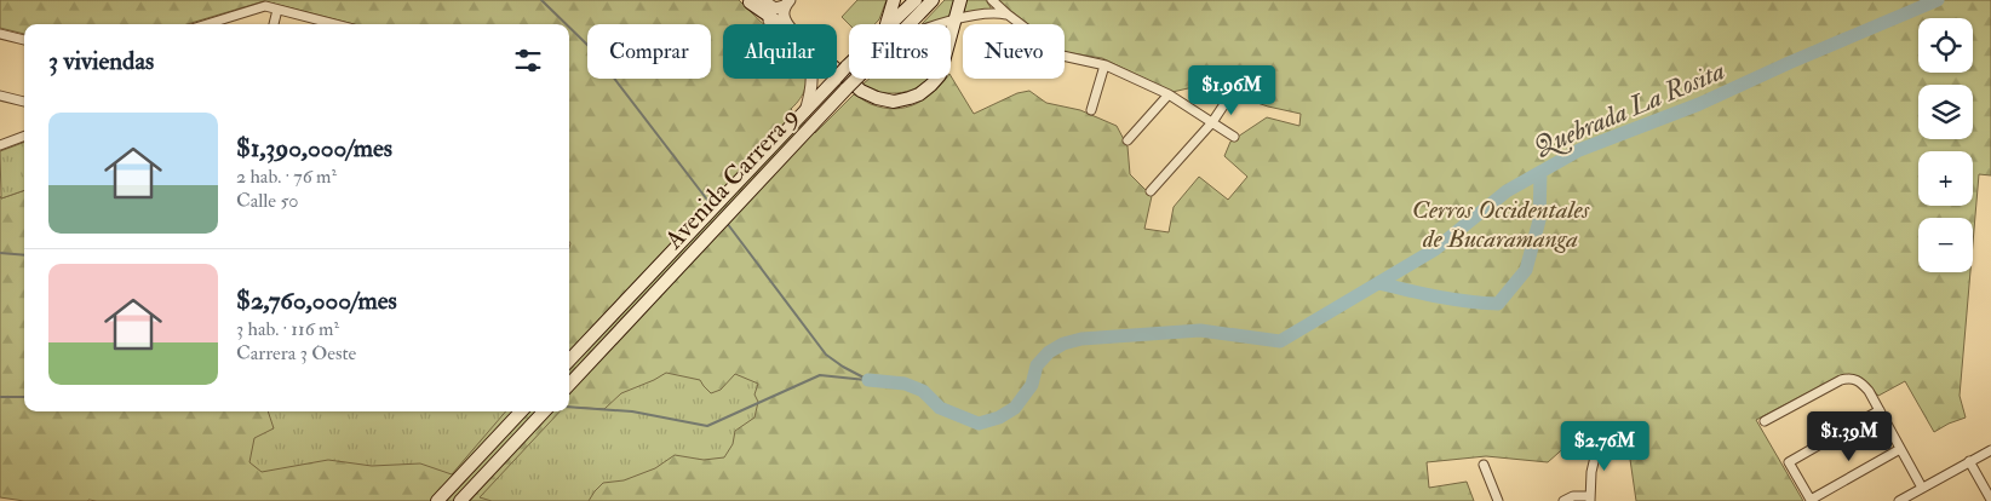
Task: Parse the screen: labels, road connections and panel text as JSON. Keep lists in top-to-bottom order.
{
  "streets": {
    "main road": ["Avenida Carrera 9"]
  },
  "water": ["Quebrada La Rosita"],
  "parks": ["Cerros Occidentales de Bucaramanga"],
  "page": {
    "map_buttons": ["+", "−"],
    "chip": [
      "Comprar",
      "Alquilar",
      "Filtros",
      "Nuevo"
    ],
    "heading": "3 viviendas",
    "price": ["$1.96M", "$1.39M", "$2.76M"],
    "list": [
      {
        "name": "$1,390,000/mes",
        "note": "2 hab. · 76 m² · Calle 50"
      },
      {
        "name": "$2,760,000/mes",
        "note": "3 hab. · 116 m² · Carrera 3 Oeste"
      }
    ]
  }
}
